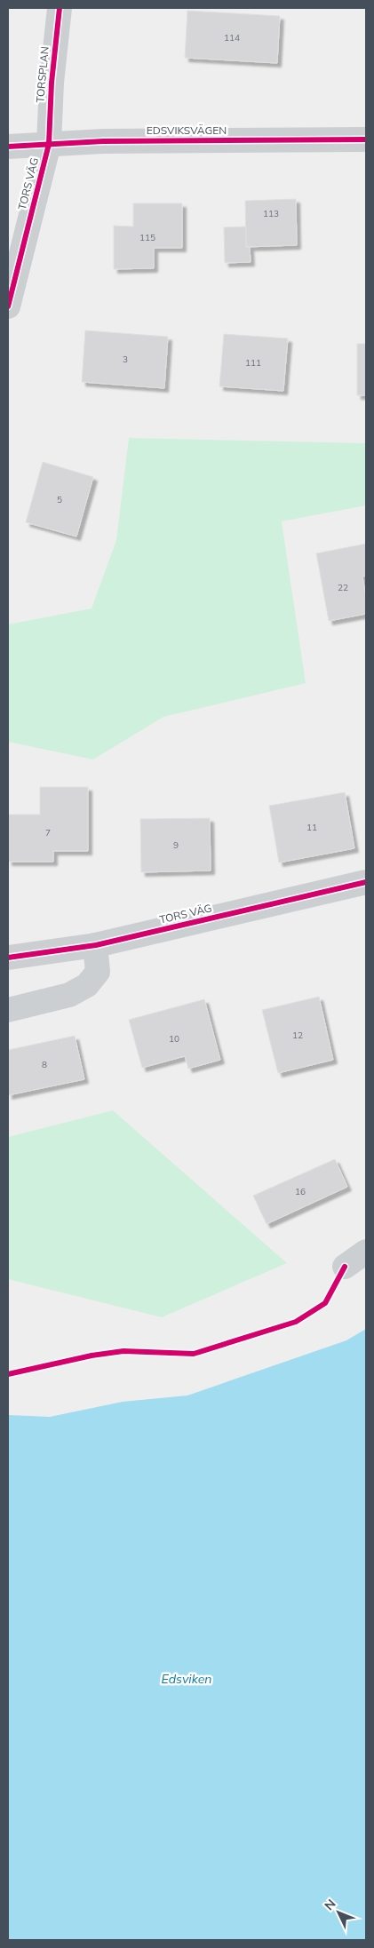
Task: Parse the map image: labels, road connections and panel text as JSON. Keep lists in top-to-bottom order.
{
  "streets": {
    "street": ["TORSPLAN", "EDSVIKSVÄGEN", "TORS VÄG"]
  },
  "crossings": [
    ["TORSPLAN", "EDSVIKSVÄGEN"],
    ["TORSPLAN", "TORS VÄG"],
    ["EDSVIKSVÄGEN", "TORS VÄG"]
  ],
  "water": ["Edsviken"],
  "house_numbers": [
    "114",
    "113",
    "115",
    "3",
    "111",
    "5",
    "22",
    "11",
    "7",
    "9",
    "12",
    "10",
    "8",
    "16"
  ],
  "north": "top left"
}
